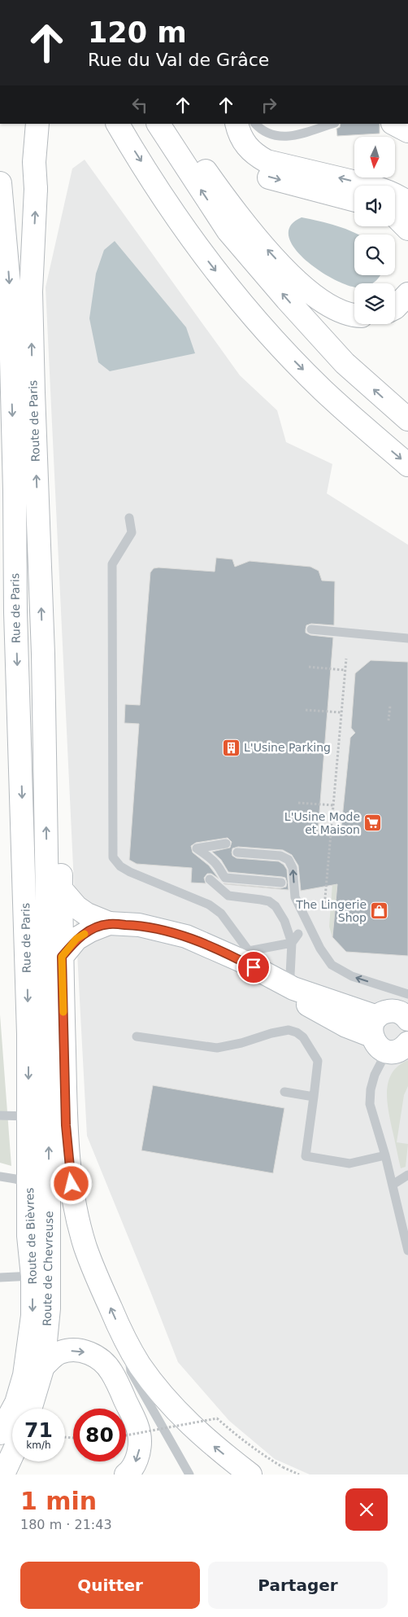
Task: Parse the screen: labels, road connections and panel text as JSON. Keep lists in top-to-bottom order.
{
  "streets": {
    "main road": [
      "Route de Paris",
      "Rue de Paris",
      "Route de Bièvres",
      "Route de Chevreuse"
    ]
  },
  "crossings": [
    ["Route de Paris", "Rue de Paris"],
    ["Rue de Paris", "Route de Bièvres"],
    ["Rue de Paris", "Route de Chevreuse"]
  ],
  "one_way": ["Route de Paris"],
  "places": {
    "building": ["L'Usine Parking"],
    "supermarket": ["L'Usine Mode et Maison"],
    "shop": ["The Lingerie Shop"]
  },
  "north": "bottom",
  "page": {
    "turn": ["120 m", "Rue du Val de Grâce"],
    "speed": "71 km/h",
    "limit": "80",
    "heading": ["1 min", "180 m · 21:43"],
    "buttons": ["Quitter", "Partager"]
  }
}
